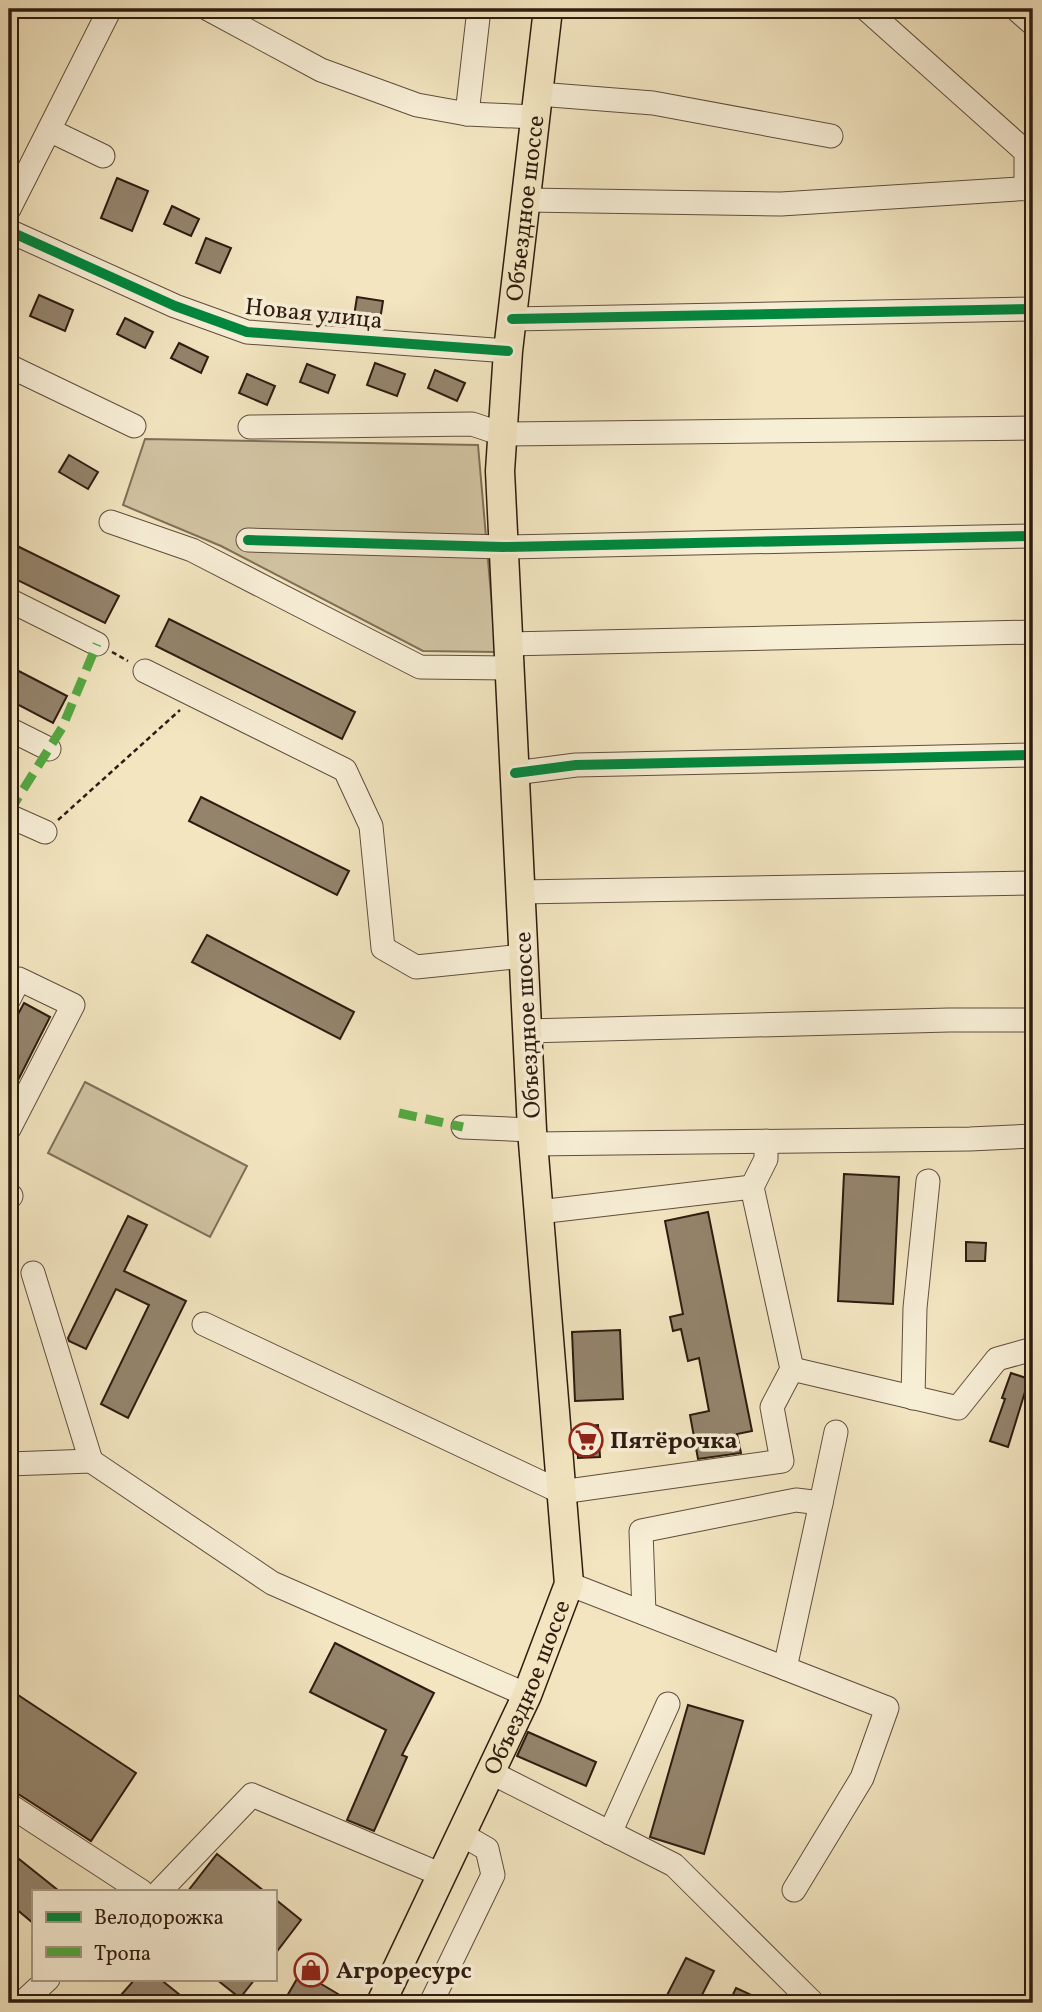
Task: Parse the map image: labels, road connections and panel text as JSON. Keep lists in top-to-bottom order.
{
  "streets": {
    "main road": ["Объездное шоссе"],
    "street": ["Новая улица"]
  },
  "crossings": [
    ["Объездное шоссе", "Новая улица"]
  ],
  "places": {
    "supermarket": ["Пятёрочка"],
    "shop": ["Агроресурс"]
  },
  "legend": ["Велодорожка", "Тропа"]
}
